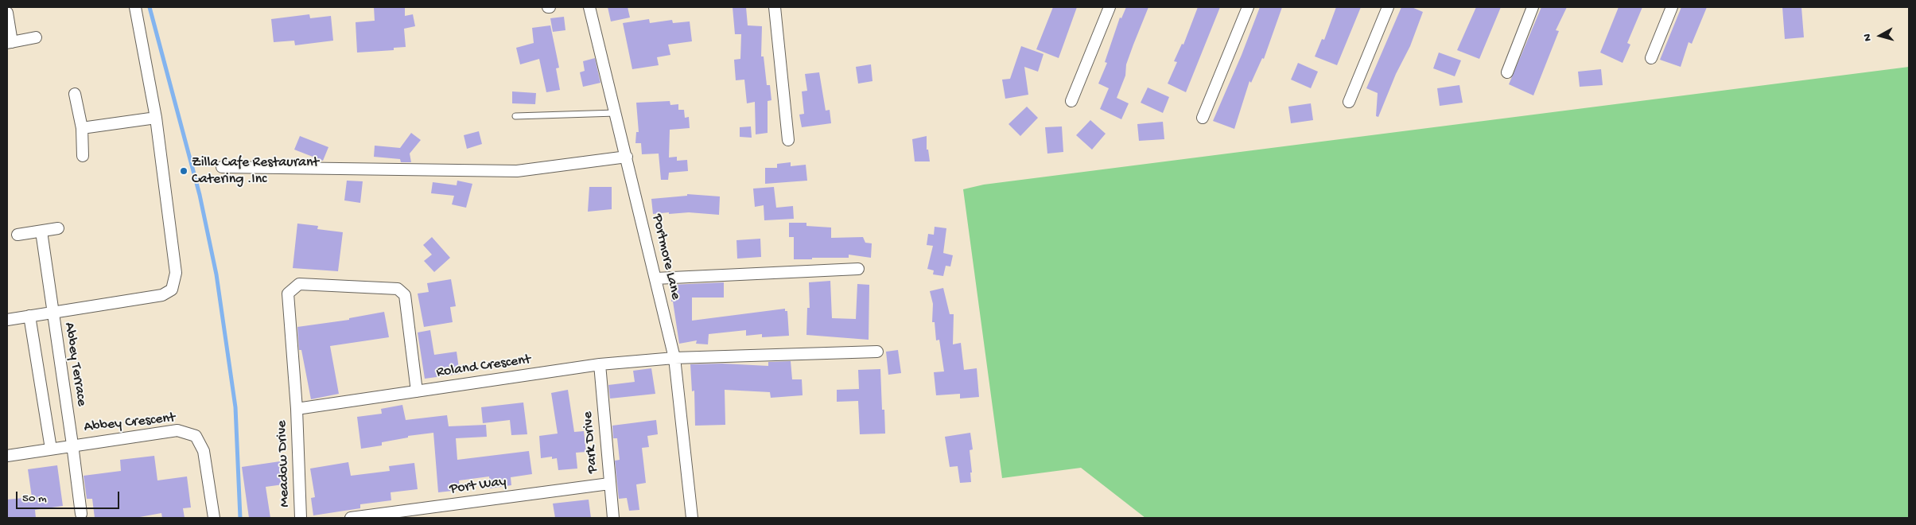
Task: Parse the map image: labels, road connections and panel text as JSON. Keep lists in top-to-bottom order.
{
  "streets": {
    "street": [
      "Portmore Lane",
      "Abbey Terrace",
      "Roland Crescent",
      "Abbey Crescent",
      "Park Drive",
      "Meadow Drive",
      "Port Way"
    ]
  },
  "crossings": [
    ["Portmore Lane", "Roland Crescent"],
    ["Abbey Terrace", "Abbey Crescent"],
    ["Roland Crescent", "Park Drive"],
    ["Roland Crescent", "Meadow Drive"],
    ["Park Drive", "Port Way"]
  ],
  "places": ["Zilla Cafe Restaurant Catering .Inc"],
  "scale_bar": "50 m",
  "north": "left"
}
